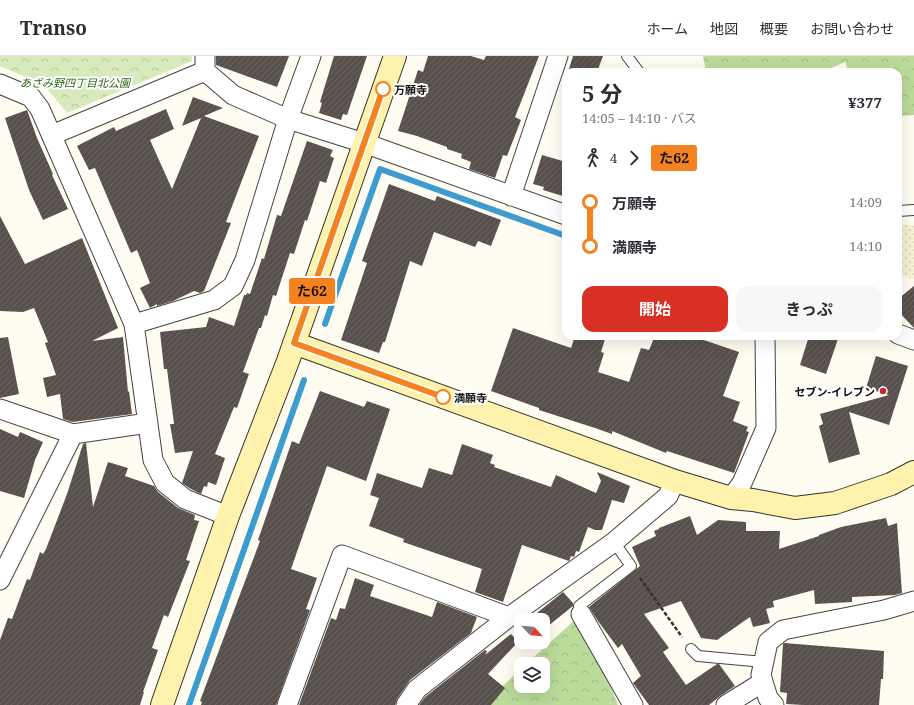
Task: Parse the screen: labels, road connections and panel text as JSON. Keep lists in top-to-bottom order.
{
  "parks": ["あざみ野四丁目北公園"],
  "places": ["万願寺", "セブン-イレブン", "満願寺"],
  "lines": ["bus line た62"],
  "north": "bottom right",
  "page": {
    "header": "Transo",
    "nav": [
      "ホーム",
      "地図",
      "概要",
      "お問い合わせ"
    ],
    "on_map": "た62",
    "heading": ["5 分", "14:05 – 14:10 · バス", "¥377"],
    "legs": ["4", "た62"],
    "list": [
      {
        "name": "万願寺",
        "value": "14:09"
      },
      {
        "name": "満願寺",
        "value": "14:10"
      }
    ],
    "buttons": ["開始", "きっぷ"]
  }
}
